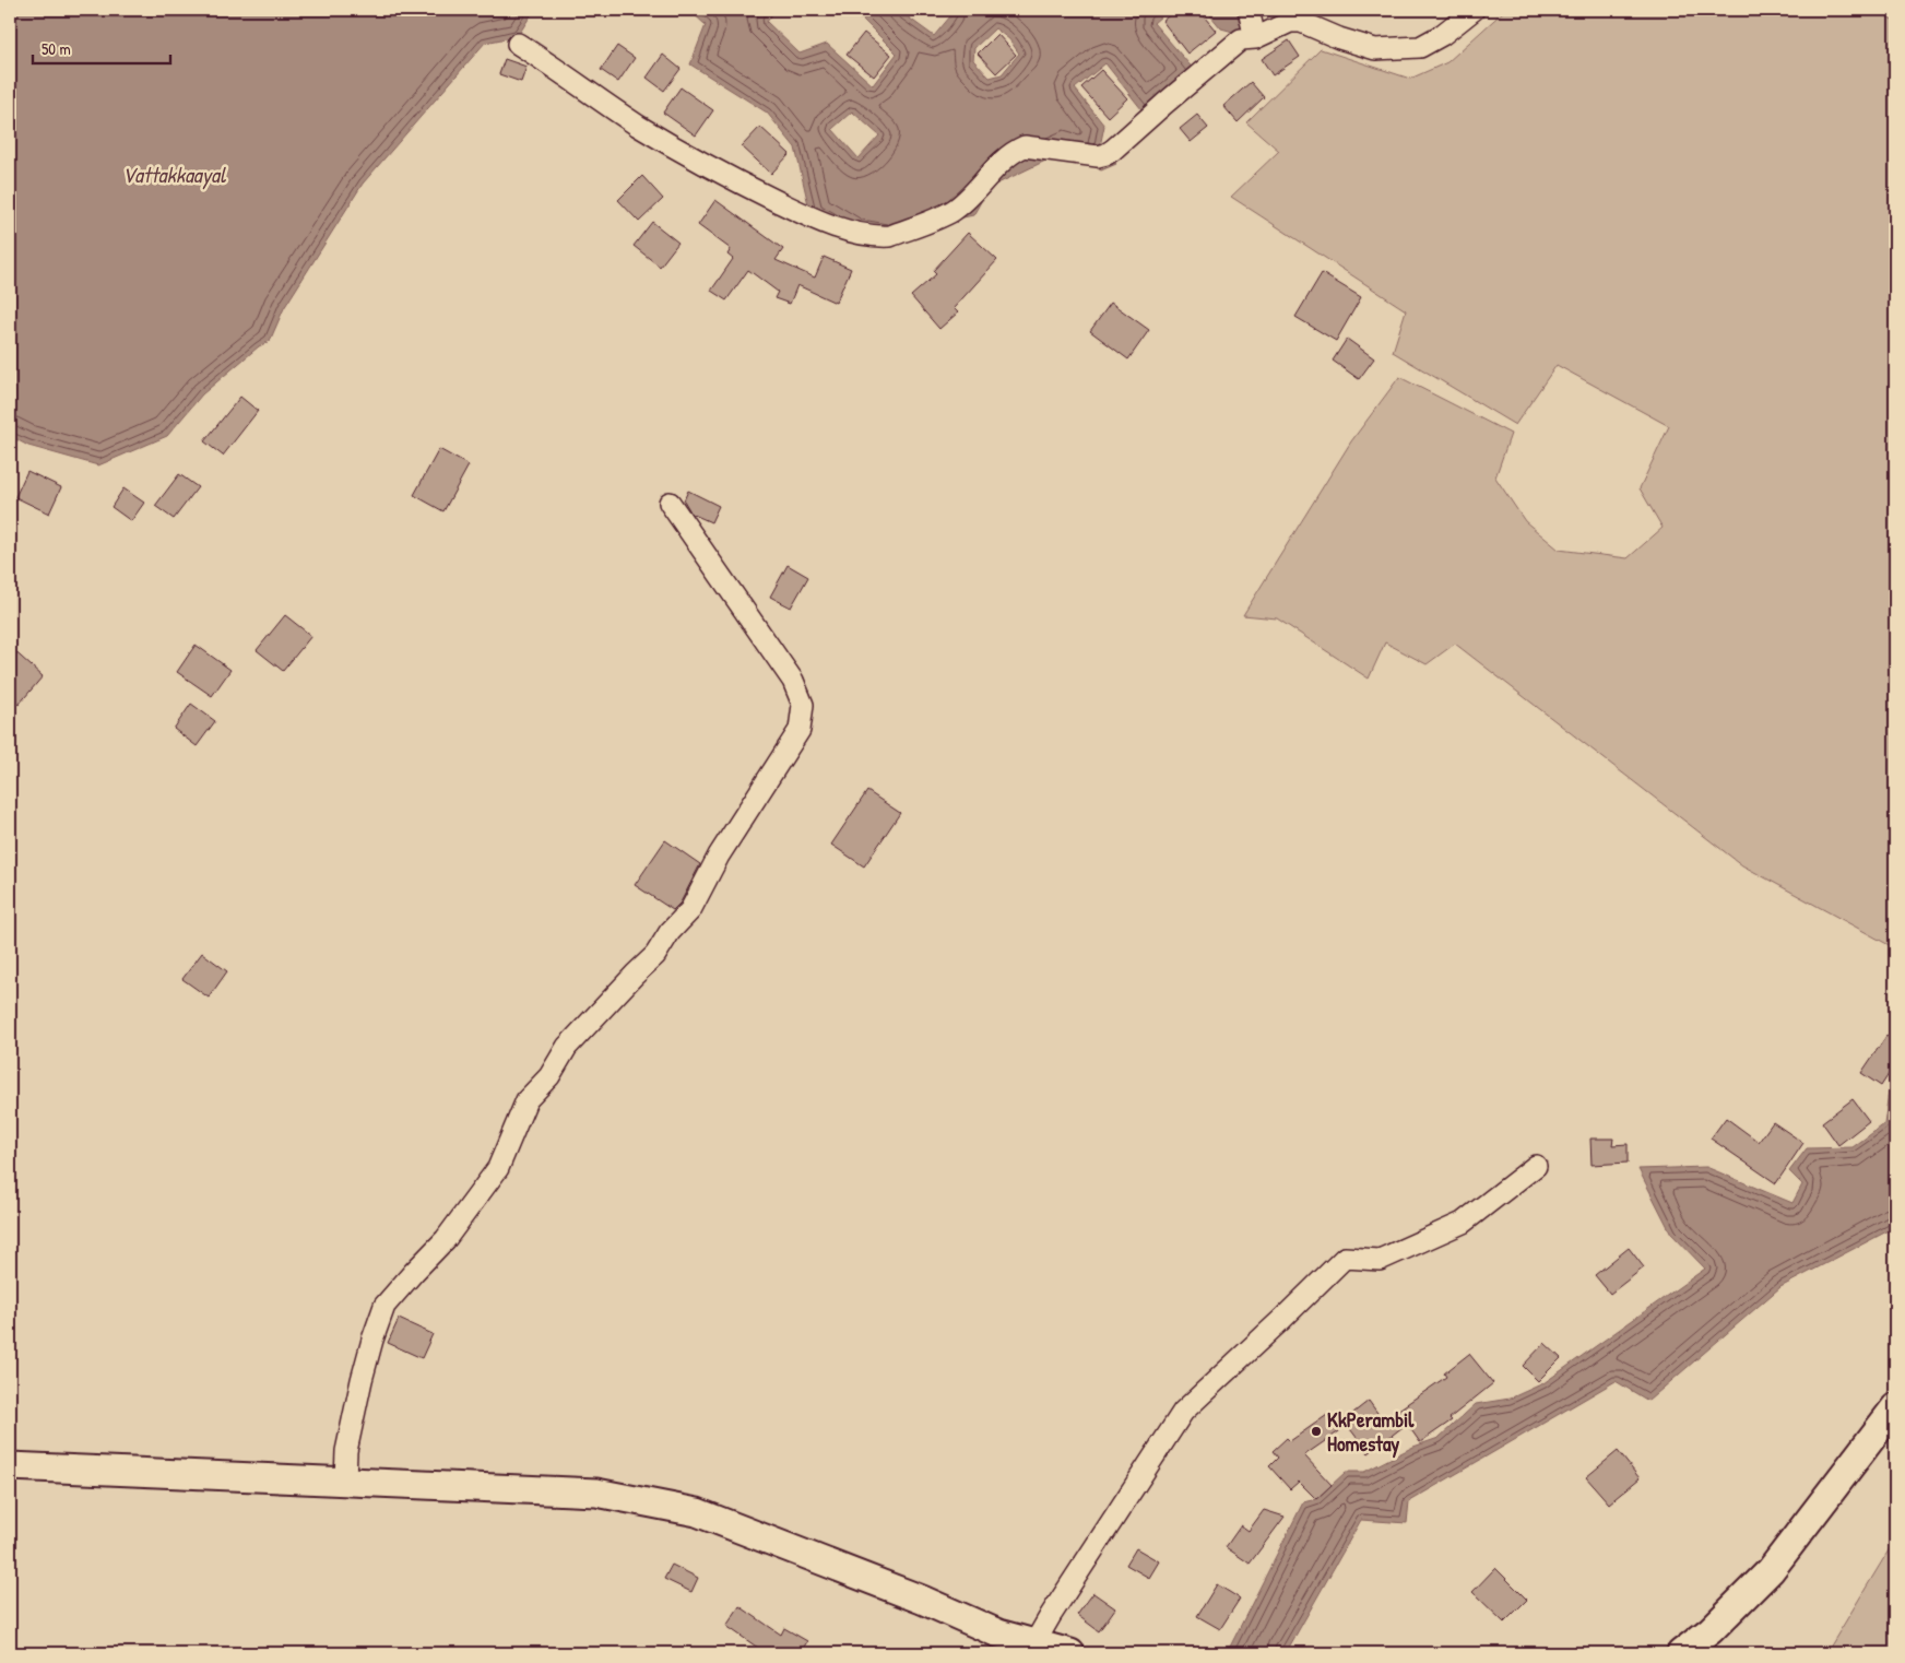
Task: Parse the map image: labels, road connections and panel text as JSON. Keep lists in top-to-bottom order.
{
  "water": ["Vattakkaayal"],
  "places": ["KkPerambil Homestay"],
  "scale_bar": "50 m"
}
